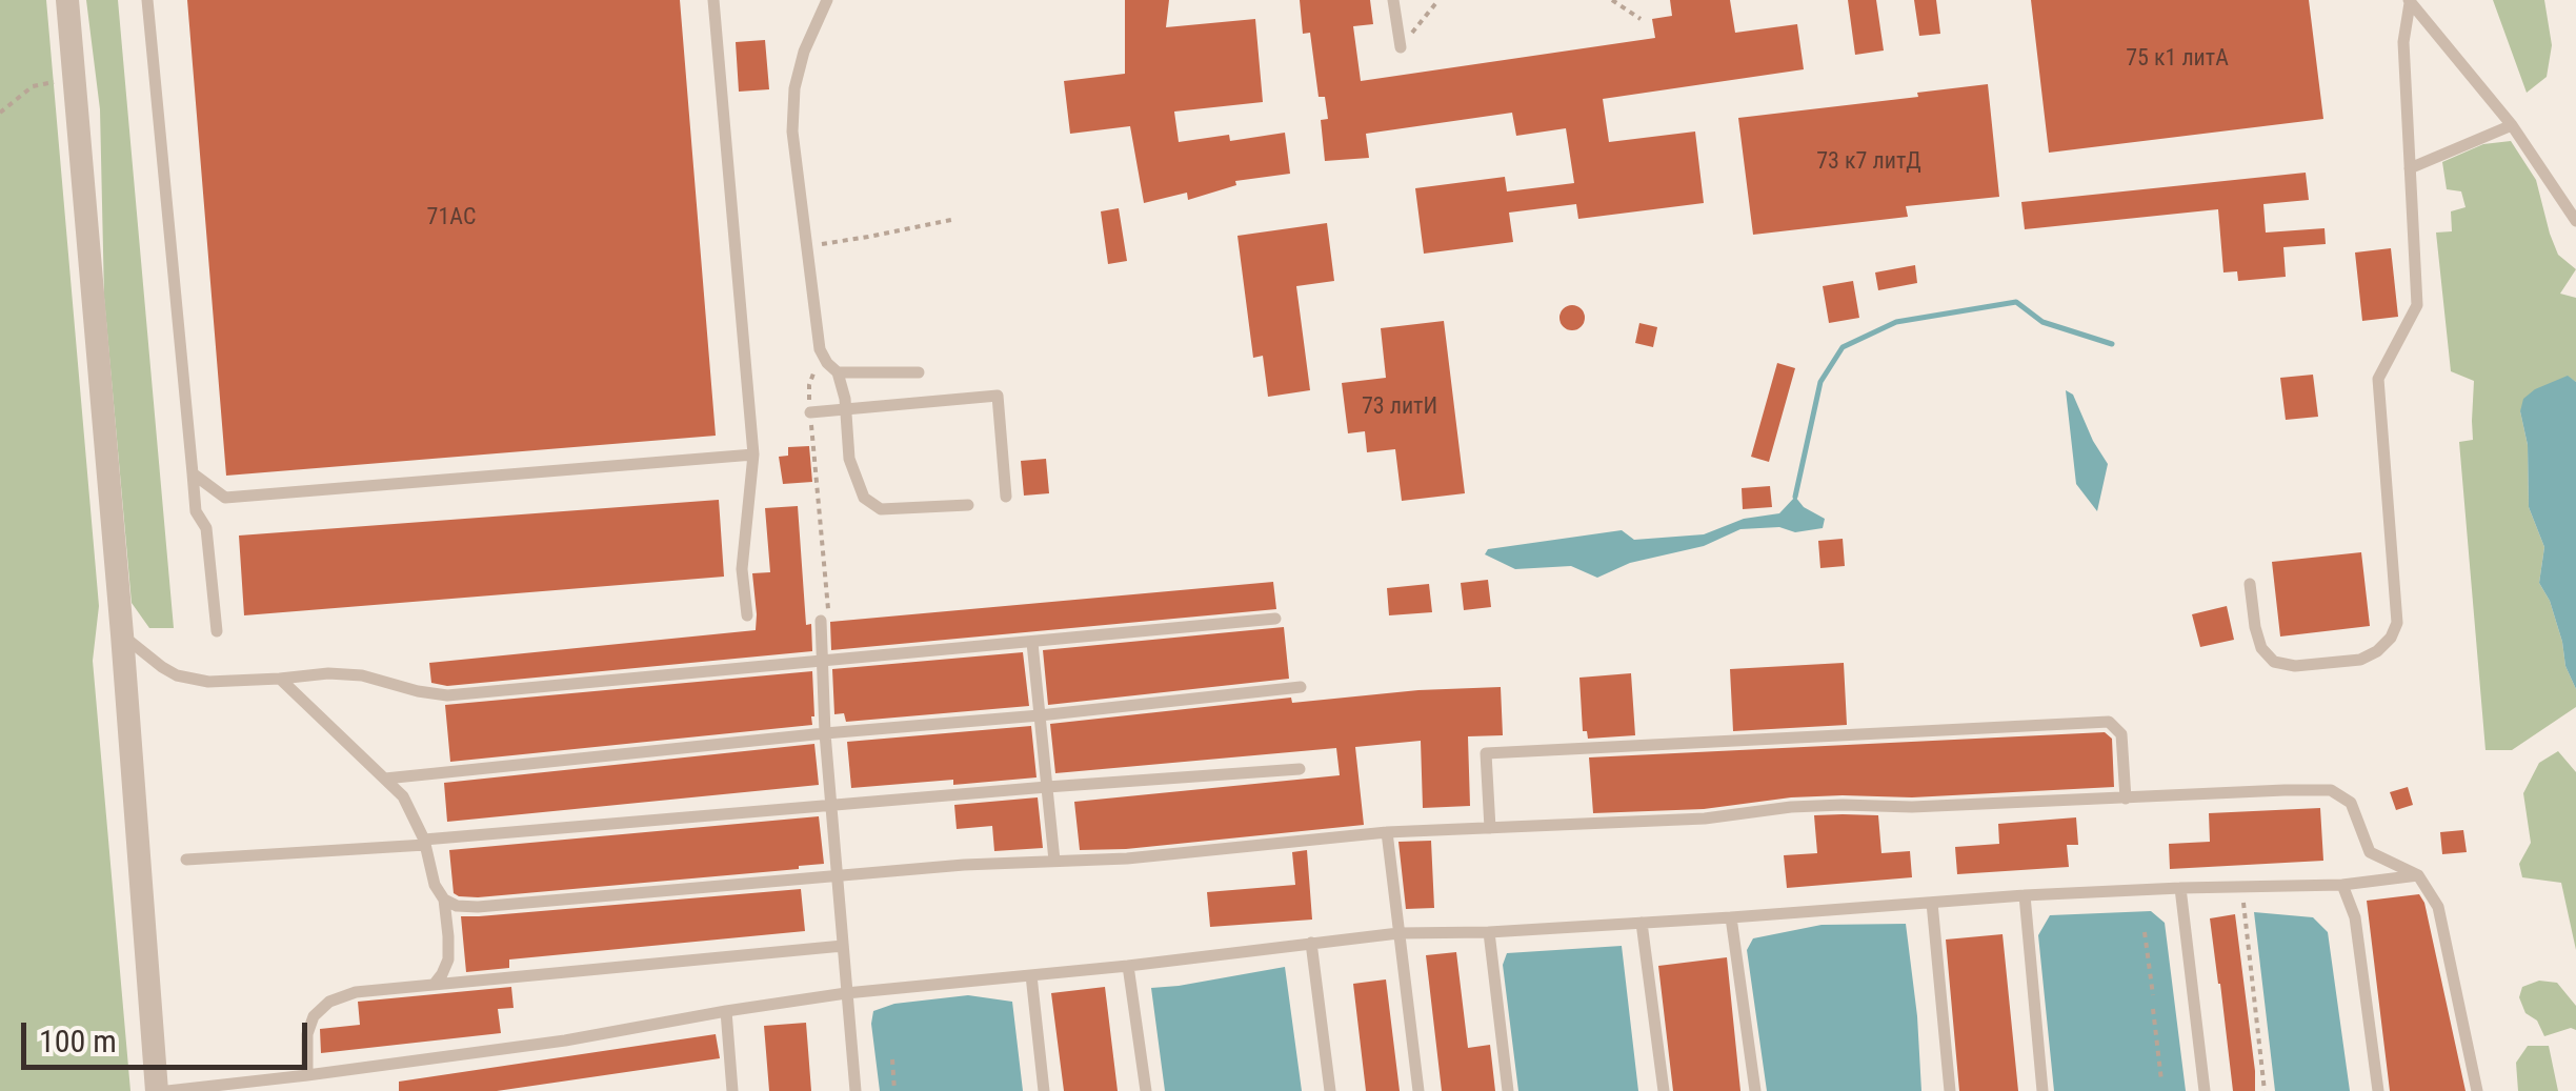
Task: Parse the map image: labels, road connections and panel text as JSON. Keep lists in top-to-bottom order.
{
  "house_numbers": [
    "75 к1 литА",
    "73 к7 литД",
    "71АС",
    "73 литИ"
  ],
  "scale_bar": "100 m"
}
